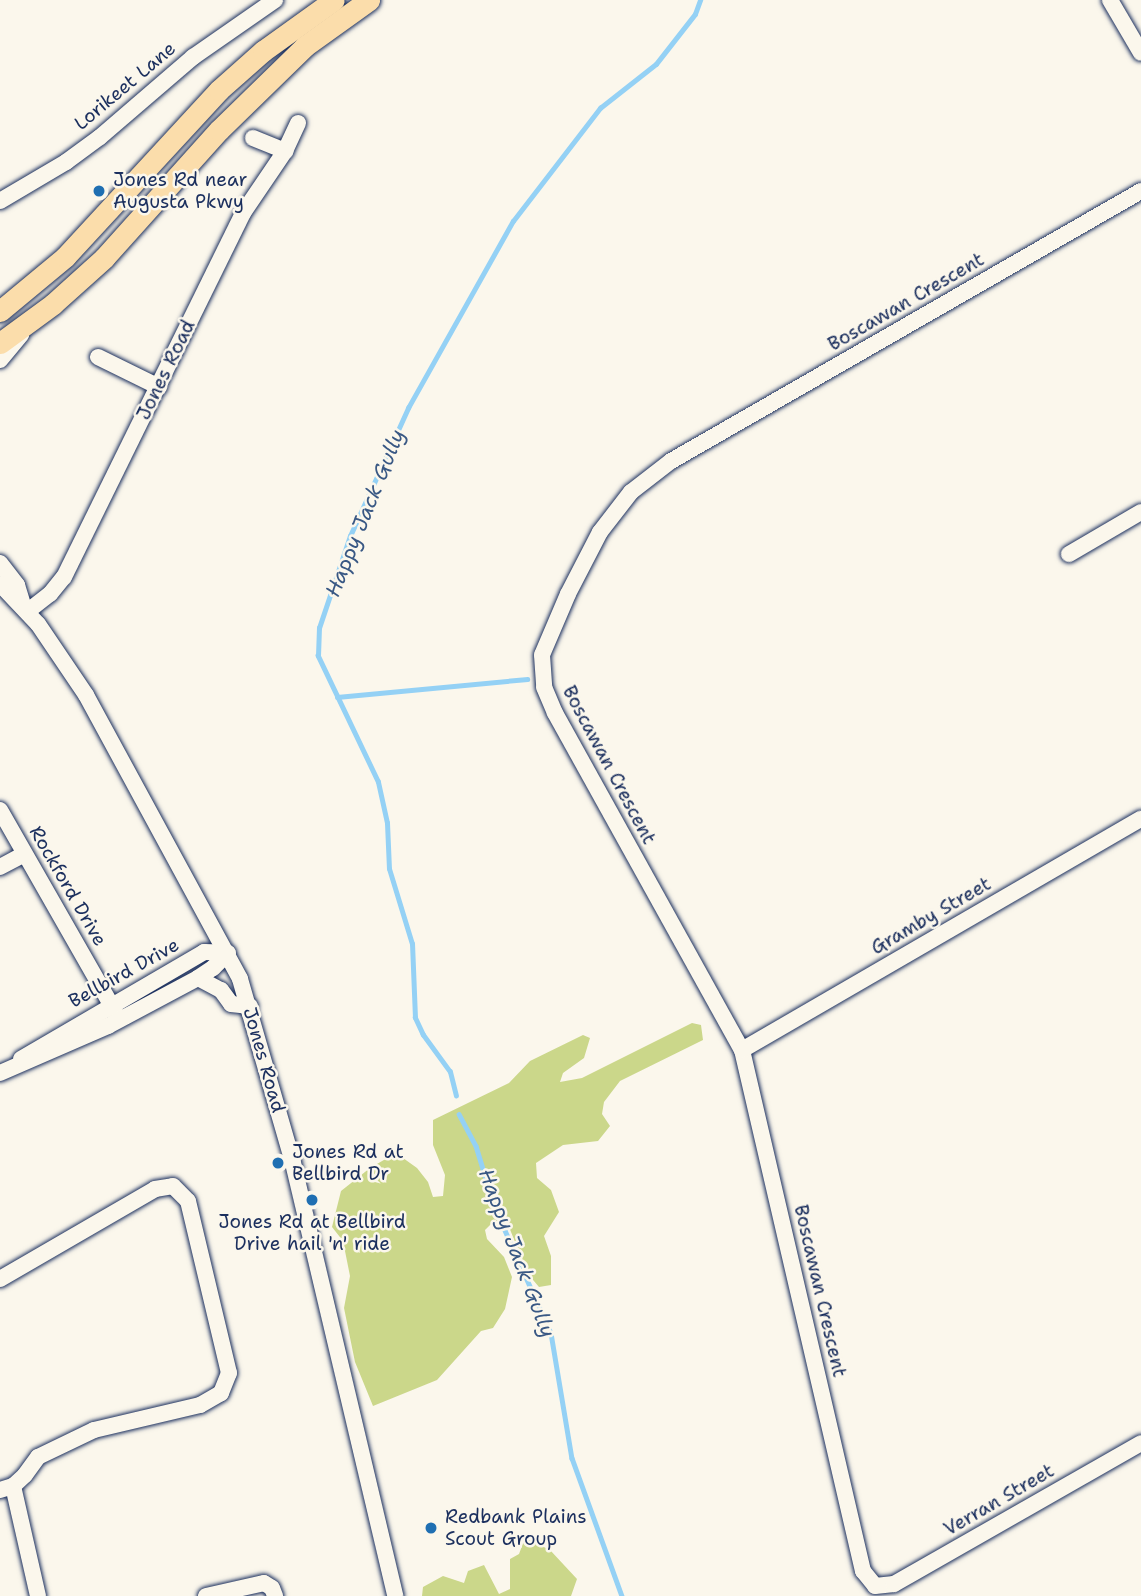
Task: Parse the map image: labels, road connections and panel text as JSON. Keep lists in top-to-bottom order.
{
  "streets": {
    "street": [
      "Lorikeet Lane",
      "Boscawan Crescent",
      "Jones Road",
      "Rockford Drive",
      "Gramby Street",
      "Bellbird Drive",
      "Verran Street"
    ]
  },
  "crossings": [
    ["Boscawan Crescent", "Gramby Street"],
    ["Boscawan Crescent", "Verran Street"],
    ["Jones Road", "Bellbird Drive"],
    ["Rockford Drive", "Bellbird Drive"]
  ],
  "water": ["Happy Jack Gully"],
  "places": [
    "Jones Rd near Augusta Pkwy",
    "Jones Rd at Bellbird Dr",
    "Jones Rd at Bellbird Drive hail 'n' ride",
    "Redbank Plains Scout Group"
  ]
}
